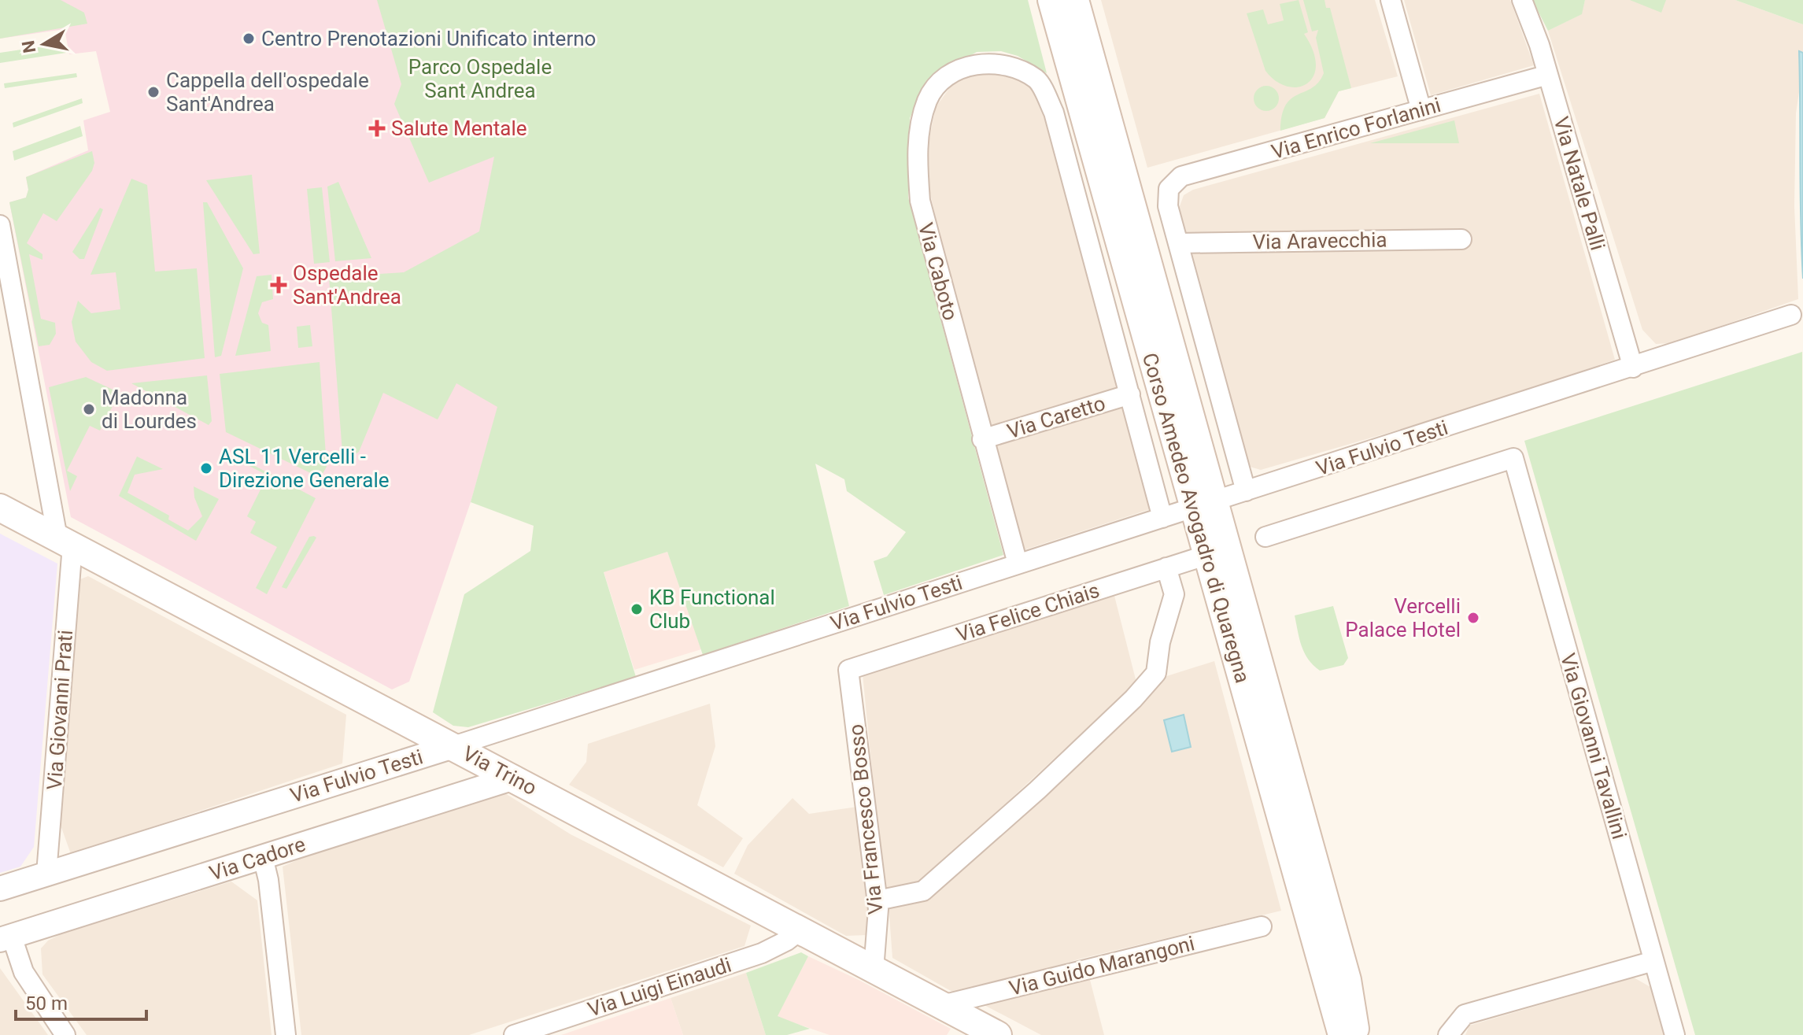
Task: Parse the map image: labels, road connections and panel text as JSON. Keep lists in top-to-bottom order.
{
  "streets": {
    "main road": ["Corso Amedeo Avogadro di Quaregna", "Via Trino"],
    "street": [
      "Via Enrico Forlanini",
      "Via Natale Palli",
      "Via Aravecchia",
      "Via Caboto",
      "Via Caretto",
      "Via Fulvio Testi",
      "Via Felice Chiais",
      "Via Giovanni Prati",
      "Via Giovanni Tavallini",
      "Via Francesco Bosso",
      "Via Cadore",
      "Via Guido Marangoni",
      "Via Luigi Einaudi"
    ]
  },
  "crossings": [
    ["Via Enrico Forlanini", "Via Natale Palli"],
    ["Via Enrico Forlanini", "Via Aravecchia"],
    ["Via Natale Palli", "Via Fulvio Testi"],
    ["Via Caboto", "Via Caretto"],
    ["Via Caboto", "Via Fulvio Testi"],
    ["Via Caboto", "Corso Amedeo Avogadro di Quaregna"],
    ["Via Caretto", "Corso Amedeo Avogadro di Quaregna"],
    ["Via Fulvio Testi", "Corso Amedeo Avogadro di Quaregna"],
    ["Via Fulvio Testi", "Via Giovanni Prati"],
    ["Via Fulvio Testi", "Via Trino"],
    ["Corso Amedeo Avogadro di Quaregna", "Via Felice Chiais"],
    ["Via Felice Chiais", "Via Francesco Bosso"],
    ["Via Giovanni Prati", "Via Trino"],
    ["Via Trino", "Via Francesco Bosso"],
    ["Via Trino", "Via Cadore"],
    ["Via Trino", "Via Guido Marangoni"],
    ["Via Trino", "Via Luigi Einaudi"]
  ],
  "parks": ["Parco Ospedale Sant Andrea"],
  "places": {
    "other": [
      "Centro Prenotazioni Unificato interno",
      "Cappella dell'ospedale Sant'Andrea",
      "Madonna di Lourdes",
      "ASL 11 Vercelli - Direzione Generale",
      "KB Functional Club",
      "Vercelli Palace Hotel"
    ],
    "health": ["Salute Mentale", "Ospedale Sant'Andrea"]
  },
  "scale_bar": "50 m",
  "north": "left"
}
